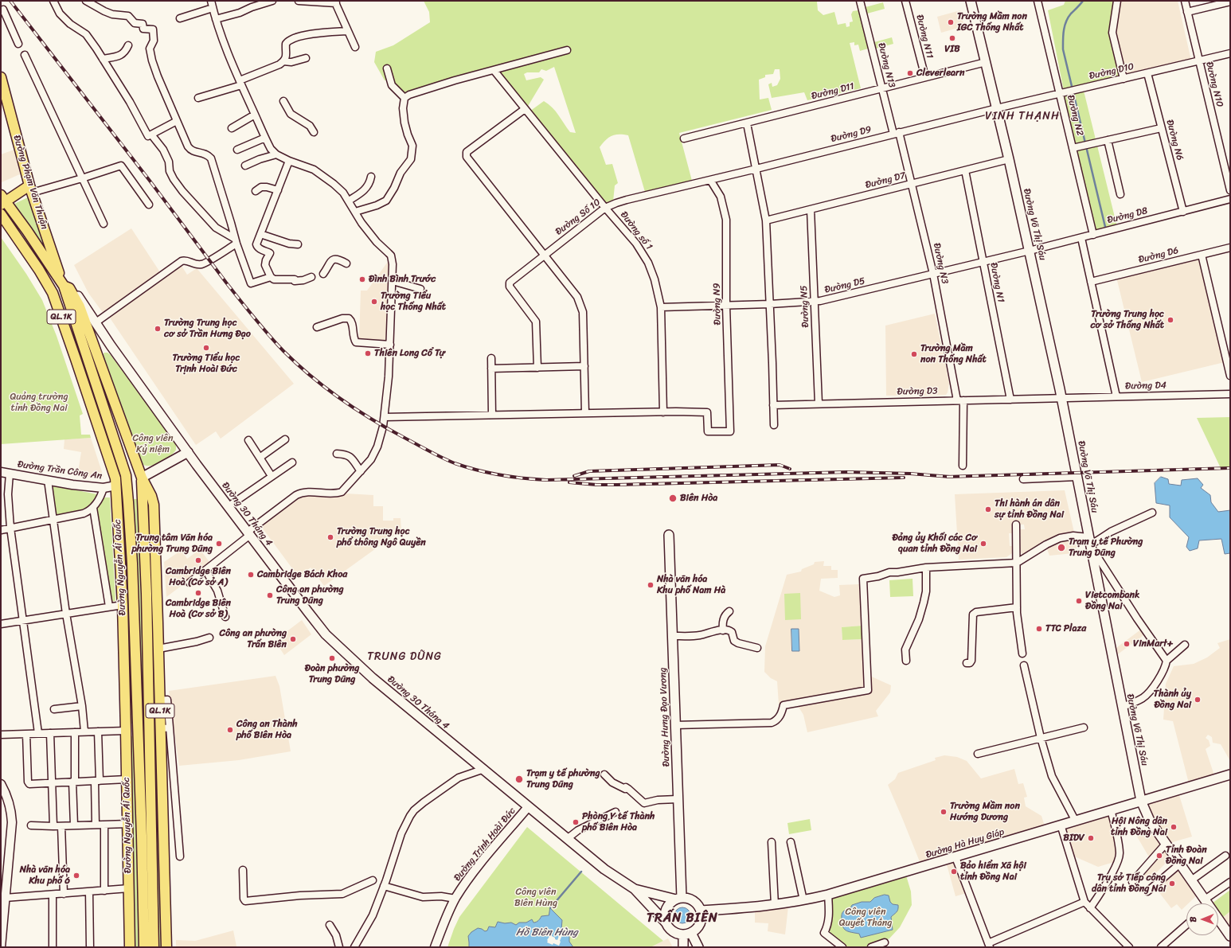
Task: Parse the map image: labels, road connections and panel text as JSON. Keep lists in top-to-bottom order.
{
  "streets": {
    "main road": [
      "Đường Phạm Văn Thuận",
      "Đường Võ Thị Sáu",
      "QL.1K",
      "Đường 30 Tháng 4",
      "Đường Nguyễn Ái Quốc",
      "Đường Hưng Đạo Vương",
      "Đường Hà Huy Giáp"
    ],
    "street": [
      "Đường N11",
      "Đường N13",
      "Đường D10",
      "Đường N10",
      "Đường D11",
      "Đường N2",
      "Đường D9",
      "Đường N6",
      "Đường D7",
      "Đường D8",
      "Đường Số 10",
      "Đường số 1",
      "Đường D6",
      "Đường N3",
      "Đường N1",
      "Đường D5",
      "Đường N9",
      "Đường N5",
      "Đường D4",
      "Đường D3",
      "Đường Trần Công An",
      "Đường Trịnh Hoài Đức"
    ]
  },
  "crossings": [
    ["Đường N11", "Đường D11"],
    ["Đường N13", "Đường D11"],
    ["Đường N13", "Đường D9"],
    ["Đường N13", "Đường N3"],
    ["Đường D10", "Đường N10"],
    ["Đường D10", "Đường N2"],
    ["Đường D10", "Đường D9"],
    ["Đường D10", "Đường N6"],
    ["Đường D10", "Đường Võ Thị Sáu"],
    ["Đường D11", "Đường Võ Thị Sáu"],
    ["Đường N2", "Đường D8"],
    ["Đường D9", "Đường Số 10"],
    ["Đường D9", "Đường Võ Thị Sáu"],
    ["Đường D9", "Đường N3"],
    ["Đường D9", "Đường N9"],
    ["Đường N6", "Đường D8"],
    ["Đường D7", "Đường Võ Thị Sáu"],
    ["Đường D7", "Đường N3"],
    ["Đường D7", "Đường N1"],
    ["Đường D7", "Đường N5"],
    ["Đường Phạm Văn Thuận", "Đường Nguyễn Ái Quốc"],
    ["Đường D8", "Đường Võ Thị Sáu"],
    ["Đường D8", "Đường D5"],
    ["Đường Số 10", "Đường số 1"],
    ["Đường Số 10", "Đường N9"],
    ["Đường Võ Thị Sáu", "Đường D5"],
    ["Đường Võ Thị Sáu", "Đường D4"],
    ["Đường Võ Thị Sáu", "Đường D3"],
    ["Đường Võ Thị Sáu", "Đường Hà Huy Giáp"],
    ["Đường số 1", "Đường D5"],
    ["Đường số 1", "Đường N9"],
    ["Đường N3", "Đường D5"],
    ["Đường N3", "Đường D3"],
    ["Đường N1", "Đường D5"],
    ["Đường N1", "Đường D3"],
    ["Đường D5", "Đường N9"],
    ["Đường D5", "Đường N5"],
    ["Đường N5", "Đường D3"],
    ["Đường D4", "Đường D3"],
    ["Đường Trần Công An", "Đường Nguyễn Ái Quốc"],
    ["Đường 30 Tháng 4", "Đường Nguyễn Ái Quốc"],
    ["Đường 30 Tháng 4", "Đường Hưng Đạo Vương"],
    ["Đường 30 Tháng 4", "Đường Hà Huy Giáp"],
    ["Đường 30 Tháng 4", "Đường Trịnh Hoài Đức"],
    ["Đường Hưng Đạo Vương", "Đường Hà Huy Giáp"]
  ],
  "districts": ["VINH THẠNH", "TRUNG DŨNG", "TRẤN BIÊN"],
  "water": ["Hồ Biên Hùng"],
  "parks": [
    "Quảng trường tỉnh Đồng Nai",
    "Công viên Kỷ niệm",
    "Công viên Biên Hùng",
    "Công viên Quyết Thắng"
  ],
  "places": [
    "Trường Mầm non IGC Thống Nhất",
    "VIB",
    "Cleverlearn",
    "Đình Bình Trước",
    "Trường Tiểu học Thống Nhất",
    "Trường Trung học cơ sở Thống Nhất",
    "Trường Trung học cơ sở Trần Hưng Đạo",
    "Trường Tiểu học Trịnh Hoài Đức",
    "Thiên Long Cổ Tự",
    "Trường Mầm non Thống Nhất",
    "Biên Hòa",
    "Thi hành án dân sự tỉnh Đồng Nai",
    "Trường Trung học phổ thông Ngô Quyền",
    "Trung tâm Văn hóa phường Trung Dũng",
    "Đảng ủy Khối các Cơ quan tỉnh Đồng Nai",
    "Trạm y tế Phường Trung Dũng",
    "Cambridge Biên Hoà (Cơ sở A)",
    "Cambridge Bách Khoa",
    "Nhà văn hóa Khu phố Nam Hà",
    "Cambridge Biên Hoà (Cơ sở B)",
    "Công an phường Trung Dũng",
    "Vietcombank Đồng Nai",
    "TTC Plaza",
    "Công an phường Trấn Biên",
    "VinMart+",
    "Đoàn phường Trung Dũng",
    "Thành ủy Đồng Nai",
    "Công an Thành phố Biên Hòa",
    "Trạm y tế phường Trung Dũng",
    "Trường Mầm non Hướng Dương",
    "Phòng Y tế Thành phố Biên Hòa",
    "Hội Nông dân tỉnh Đồng Nai",
    "BIDV",
    "Tỉnh Đoàn Đồng Nai",
    "Bảo hiểm Xã hội tỉnh Đồng Nai",
    "Nhà văn hóa Khu phố 6",
    "Trụ sở Tiếp công dân tỉnh Đồng Nai"
  ],
  "north": "left"
}
